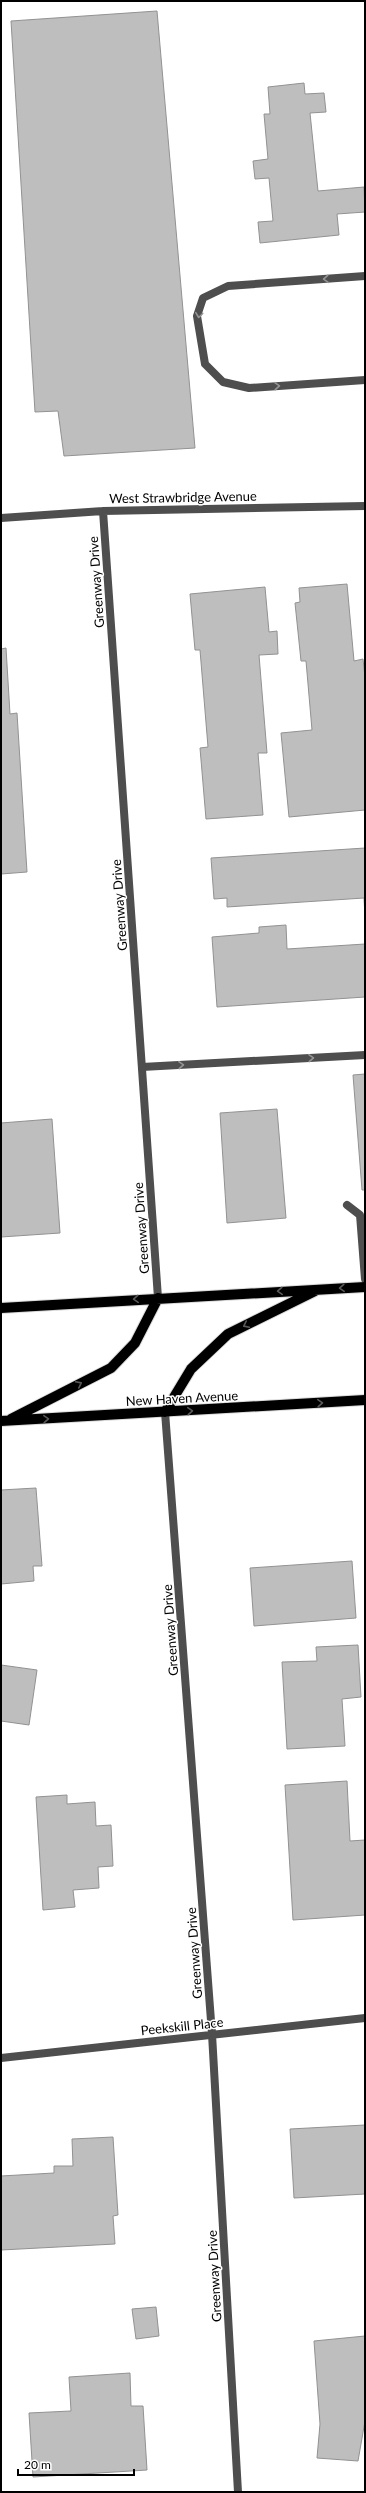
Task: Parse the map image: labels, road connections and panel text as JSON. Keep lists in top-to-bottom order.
{
  "streets": {
    "main road": ["New Haven Avenue"],
    "street": ["West Strawbridge Avenue", "Greenway Drive", "Peekskill Place"]
  },
  "crossings": [
    ["West Strawbridge Avenue", "Greenway Drive"],
    ["Greenway Drive", "New Haven Avenue"],
    ["Greenway Drive", "Peekskill Place"]
  ],
  "one_way": ["New Haven Avenue"],
  "scale_bar": "20 m"
}
